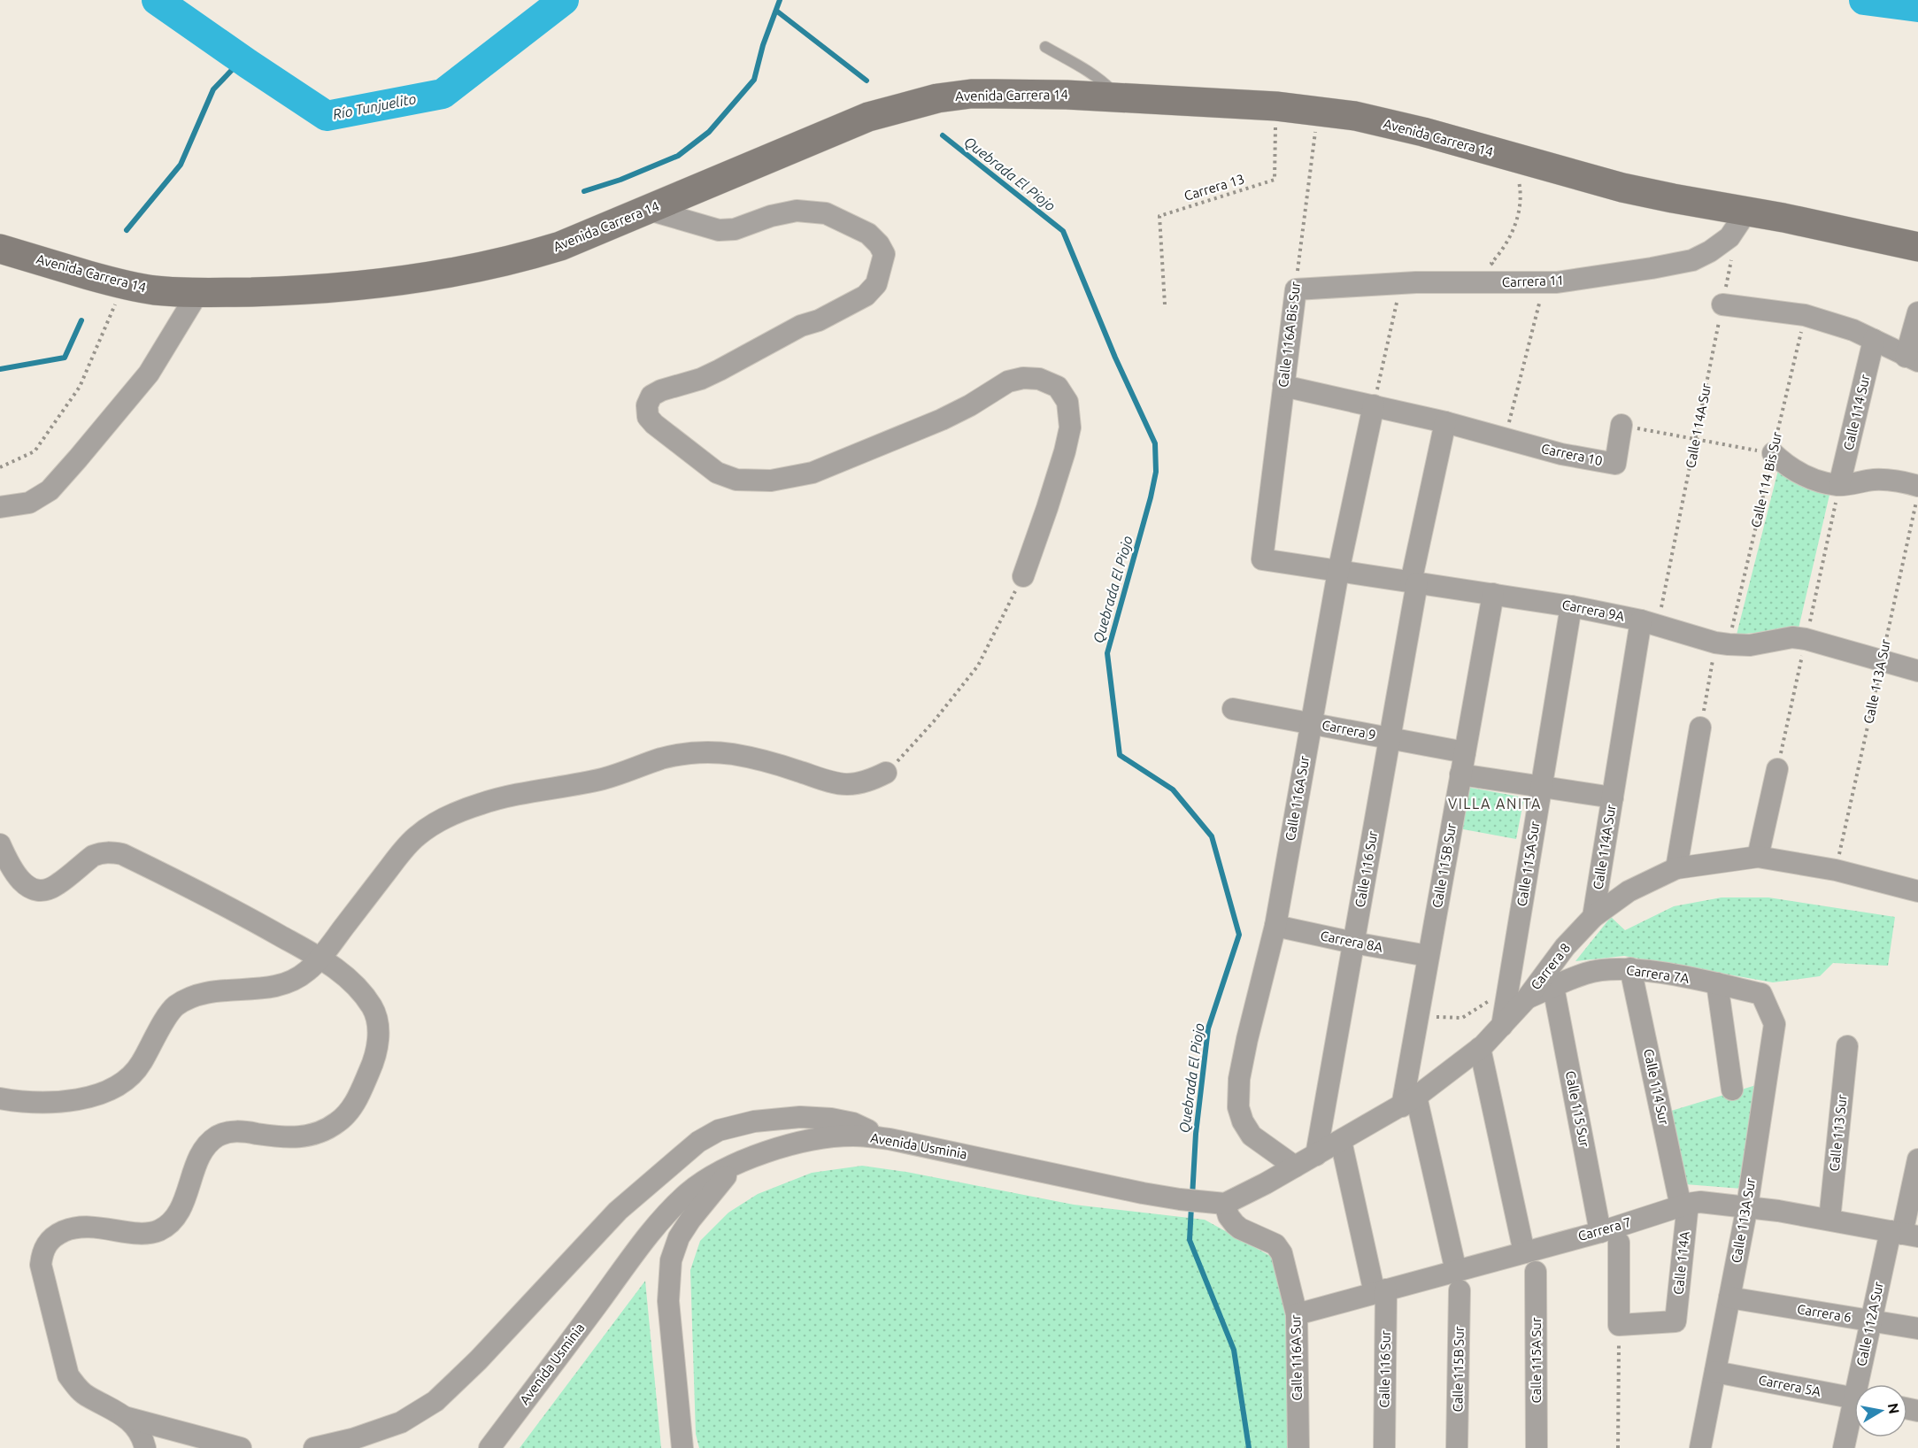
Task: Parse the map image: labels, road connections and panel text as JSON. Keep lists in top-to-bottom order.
{
  "streets": {
    "main road": ["Avenida Carrera 14"],
    "street": [
      "Carrera 11",
      "Calle 116A Bis Sur",
      "Calle 114 Sur",
      "Calle 114A Sur",
      "Carrera 10",
      "Carrera 9A",
      "Calle 113A Sur",
      "Carrera 9",
      "Calle 116A Sur",
      "Calle 115A Sur",
      "Calle 115B Sur",
      "Calle 116 Sur",
      "Carrera 8A",
      "Carrera 8",
      "Carrera 7A",
      "Calle 115 Sur",
      "Calle 113 Sur",
      "Avenida Usminia",
      "Carrera 7",
      "Calle 114A",
      "Carrera 6",
      "Calle 112A Sur",
      "Carrera 5A"
    ],
    "path": ["Carrera 13", "Calle 114 Bis Sur"]
  },
  "crossings": [
    ["Avenida Carrera 14", "Carrera 13"],
    ["Avenida Carrera 14", "Carrera 11"],
    ["Avenida Carrera 14", "Calle 116A Bis Sur"],
    ["Avenida Carrera 14", "Calle 114A Sur"],
    ["Carrera 11", "Calle 116A Bis Sur"],
    ["Carrera 11", "Calle 114A Sur"],
    ["Calle 116A Bis Sur", "Carrera 10"],
    ["Calle 116A Bis Sur", "Carrera 9A"],
    ["Calle 114 Sur", "Carrera 7A"],
    ["Calle 114 Sur", "Carrera 7"],
    ["Calle 114 Sur", "Calle 114A"],
    ["Calle 114A Sur", "Carrera 9A"],
    ["Calle 114A Sur", "Carrera 8"],
    ["Carrera 10", "Calle 116A Sur"],
    ["Carrera 10", "Calle 116 Sur"],
    ["Calle 114 Bis Sur", "Carrera 9A"],
    ["Carrera 9A", "Calle 113A Sur"],
    ["Carrera 9A", "Calle 116A Sur"],
    ["Carrera 9A", "Calle 115A Sur"],
    ["Carrera 9A", "Calle 115B Sur"],
    ["Carrera 9A", "Calle 116 Sur"],
    ["Calle 113A Sur", "Carrera 8"],
    ["Calle 113A Sur", "Carrera 7A"],
    ["Calle 113A Sur", "Carrera 7"],
    ["Calle 113A Sur", "Carrera 6"],
    ["Calle 113A Sur", "Carrera 5A"],
    ["Carrera 9", "Calle 116A Sur"],
    ["Carrera 9", "Calle 115B Sur"],
    ["Carrera 9", "Calle 116 Sur"],
    ["Calle 116A Sur", "Carrera 8A"],
    ["Calle 116A Sur", "Avenida Usminia"],
    ["Calle 116A Sur", "Carrera 7"],
    ["Calle 115A Sur", "Carrera 8"],
    ["Calle 115A Sur", "Carrera 7A"],
    ["Calle 115B Sur", "Carrera 8A"],
    ["Calle 115B Sur", "Carrera 7"],
    ["Calle 116 Sur", "Carrera 8A"],
    ["Calle 116 Sur", "Carrera 7"],
    ["Carrera 8", "Carrera 7A"],
    ["Carrera 7A", "Calle 115 Sur"],
    ["Calle 115 Sur", "Carrera 7"],
    ["Calle 113 Sur", "Carrera 7"],
    ["Carrera 7", "Calle 114A"],
    ["Carrera 7", "Calle 112A Sur"],
    ["Carrera 6", "Calle 112A Sur"]
  ],
  "districts": ["VILLA ANITA"],
  "water": ["Río Tunjuelito", "Quebrada El Piojo"],
  "north": "right"
}
